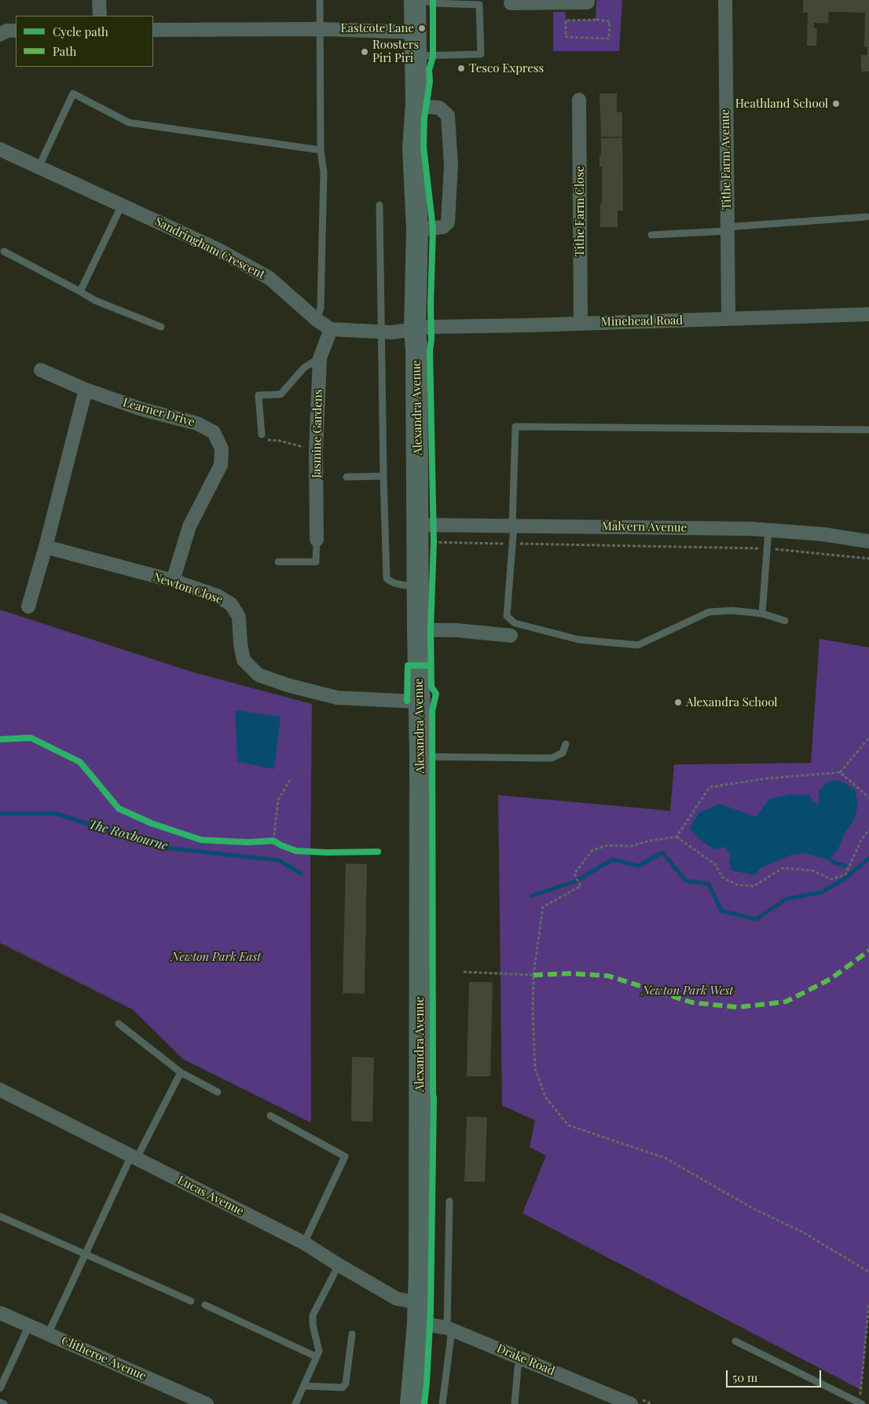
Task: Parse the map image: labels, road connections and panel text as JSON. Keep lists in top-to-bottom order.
{
  "streets": {
    "main road": ["Alexandra Avenue"],
    "street": [
      "Tithe Farm Avenue",
      "Tithe Farm Close",
      "Sandringham Crescent",
      "Minehead Road",
      "Learner Drive",
      "Jasmine Gardens",
      "Malvern Avenue",
      "Newton Close",
      "Lucas Avenue",
      "Clitheroe Avenue",
      "Drake Road"
    ]
  },
  "crossings": [
    ["Tithe Farm Avenue", "Minehead Road"],
    ["Tithe Farm Close", "Minehead Road"],
    ["Sandringham Crescent", "Jasmine Gardens"],
    ["Minehead Road", "Alexandra Avenue"],
    ["Alexandra Avenue", "Malvern Avenue"],
    ["Alexandra Avenue", "Newton Close"],
    ["Alexandra Avenue", "Lucas Avenue"],
    ["Alexandra Avenue", "Drake Road"],
    ["Learner Drive", "Newton Close"],
    ["Lucas Avenue", "Drake Road"]
  ],
  "water": ["The Roxbourne"],
  "parks": ["Newton Park East", "Newton Park West"],
  "places": [
    "Eastcote Lane",
    "Roosters Piri Piri",
    "Tesco Express",
    "Heathland School",
    "Alexandra School"
  ],
  "legend": ["Cycle path", "Path"],
  "scale_bar": "50 m"
}
